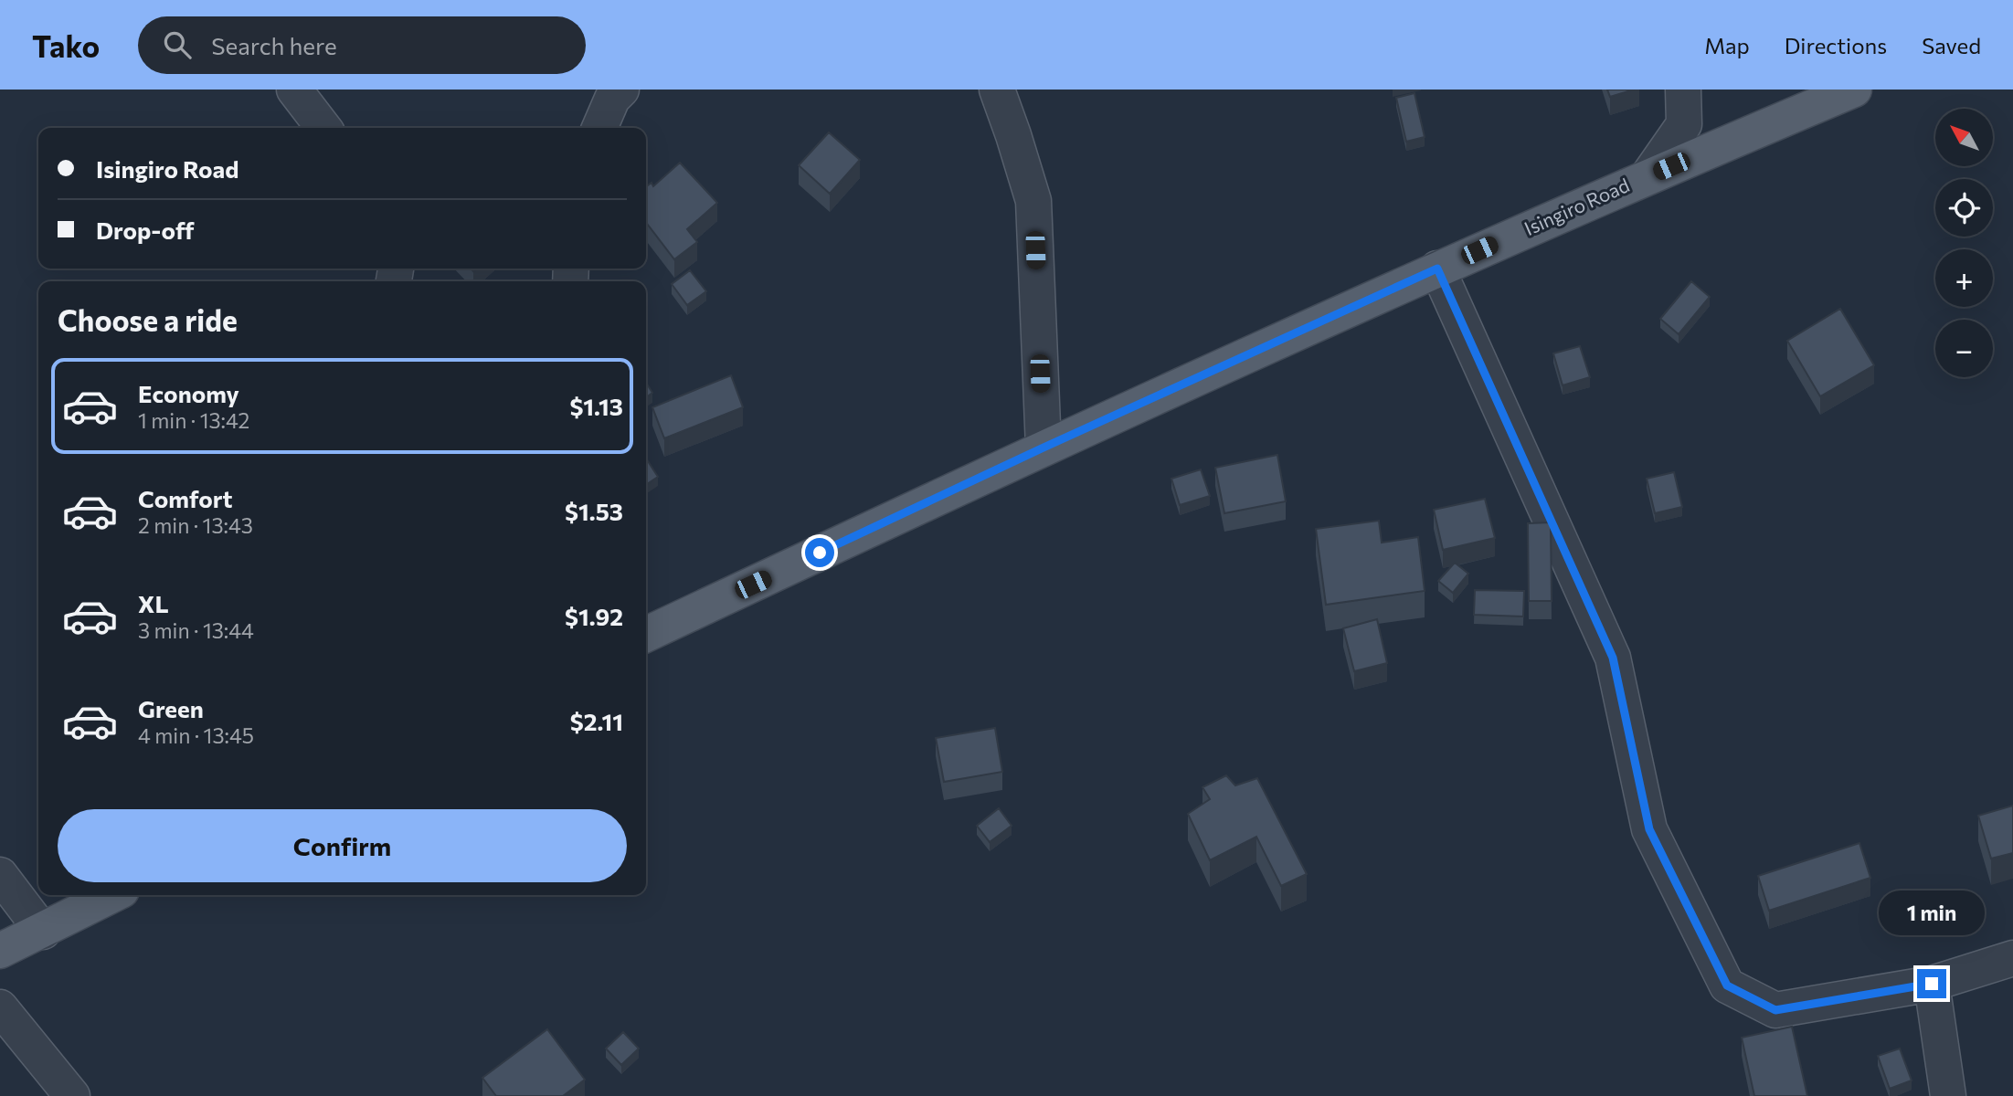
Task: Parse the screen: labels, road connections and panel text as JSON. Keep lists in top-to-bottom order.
{
  "streets": {
    "main road": ["Isingiro Road"]
  },
  "north": "top left",
  "page": {
    "header": "Tako",
    "search": "Search here",
    "nav": ["Map", "Directions", "Saved"],
    "map_buttons": ["+", "−"],
    "banner": ["Isingiro Road", "Drop-off"],
    "heading": "Choose a ride",
    "list": [
      {
        "name": "Economy",
        "note": "1 min · 13:42",
        "value": "$1.13"
      },
      {
        "name": "Comfort",
        "note": "2 min · 13:43",
        "value": "$1.53"
      },
      {
        "name": "XL",
        "note": "3 min · 13:44",
        "value": "$1.92"
      },
      {
        "name": "Green",
        "note": "4 min · 13:45",
        "value": "$2.11"
      }
    ],
    "buttons": "Confirm",
    "bubble": "1 min"
  }
}
